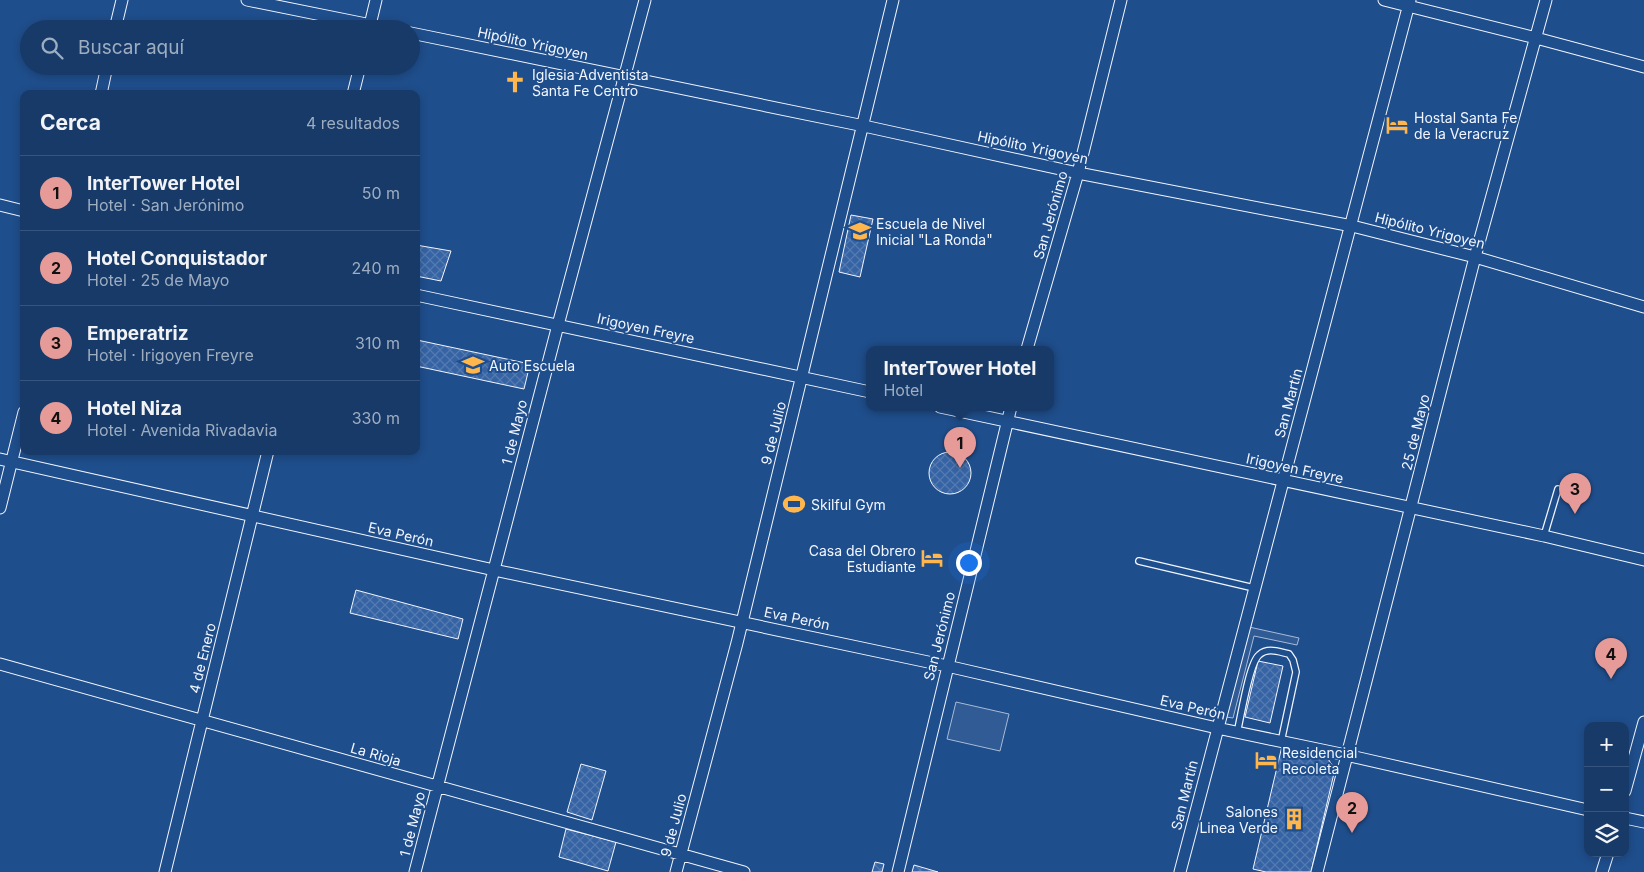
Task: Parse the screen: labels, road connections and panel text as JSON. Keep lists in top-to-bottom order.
{
  "streets": {
    "street": [
      "Hipólito Yrigoyen",
      "San Jerónimo",
      "Irigoyen Freyre",
      "San Martín",
      "1 de Mayo",
      "25 de Mayo",
      "9 de Julio",
      "Eva Perón",
      "4 de Enero",
      "La Rioja"
    ]
  },
  "crossings": [
    ["Hipólito Yrigoyen", "San Jerónimo"],
    ["Hipólito Yrigoyen", "San Martín"],
    ["Hipólito Yrigoyen", "1 de Mayo"],
    ["Hipólito Yrigoyen", "25 de Mayo"],
    ["Hipólito Yrigoyen", "9 de Julio"],
    ["San Jerónimo", "Irigoyen Freyre"],
    ["San Jerónimo", "Eva Perón"],
    ["Irigoyen Freyre", "San Martín"],
    ["Irigoyen Freyre", "1 de Mayo"],
    ["Irigoyen Freyre", "25 de Mayo"],
    ["Irigoyen Freyre", "9 de Julio"],
    ["San Martín", "Eva Perón"],
    ["1 de Mayo", "Eva Perón"],
    ["1 de Mayo", "La Rioja"],
    ["25 de Mayo", "Eva Perón"],
    ["9 de Julio", "Eva Perón"],
    ["9 de Julio", "La Rioja"],
    ["Eva Perón", "4 de Enero"],
    ["4 de Enero", "La Rioja"]
  ],
  "places": {
    "church": ["Iglesia Adventista Santa Fe Centro"],
    "hotel": ["Hostal Santa Fe de la Veracruz", "Casa del Obrero Estudiante", "Residencial Recoleta"],
    "school or university": ["Escuela de Nivel Inicial \"La Ronda\"", "Auto Escuela"],
    "sports": ["Skilful Gym"],
    "building": ["Salones Linea Verde"]
  },
  "page": {
    "search": "Buscar aquí",
    "heading": ["Cerca", "4 resultados"],
    "list": [
      {
        "mark": "1",
        "name": "InterTower Hotel",
        "note": "Hotel · San Jerónimo",
        "value": "50 m"
      },
      {
        "mark": "2",
        "name": "Hotel Conquistador",
        "note": "Hotel · 25 de Mayo",
        "value": "240 m"
      },
      {
        "mark": "3",
        "name": "Emperatriz",
        "note": "Hotel · Irigoyen Freyre",
        "value": "310 m"
      },
      {
        "mark": "4",
        "name": "Hotel Niza",
        "note": "Hotel · Avenida Rivadavia",
        "value": "330 m"
      }
    ],
    "popup": ["InterTower Hotel", "Hotel"],
    "pins": [
      "1",
      "3",
      "4",
      "2"
    ],
    "map_buttons": ["+", "−"]
  }
}
